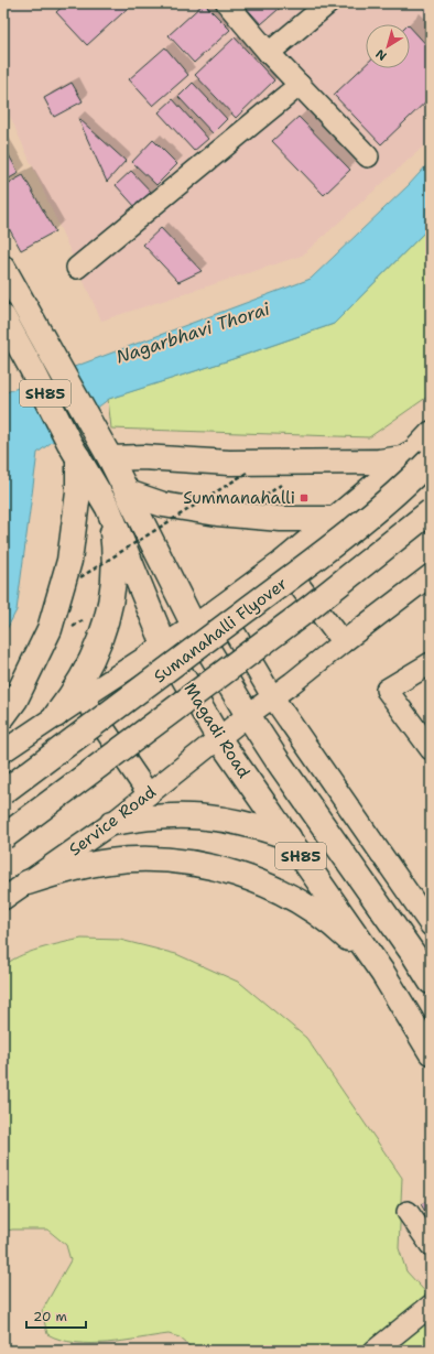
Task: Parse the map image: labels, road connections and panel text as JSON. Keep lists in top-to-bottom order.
{
  "streets": {
    "main road": ["SH85", "Sumanahalli Flyover", "Magadi Road"],
    "street": ["Service Road"]
  },
  "crossings": [
    ["Magadi Road", "Service Road"]
  ],
  "water": ["Nagarbhavi Thorai"],
  "places": {
    "transit": ["Summanahalli"]
  },
  "scale_bar": "20 m",
  "north": "bottom left"
}
